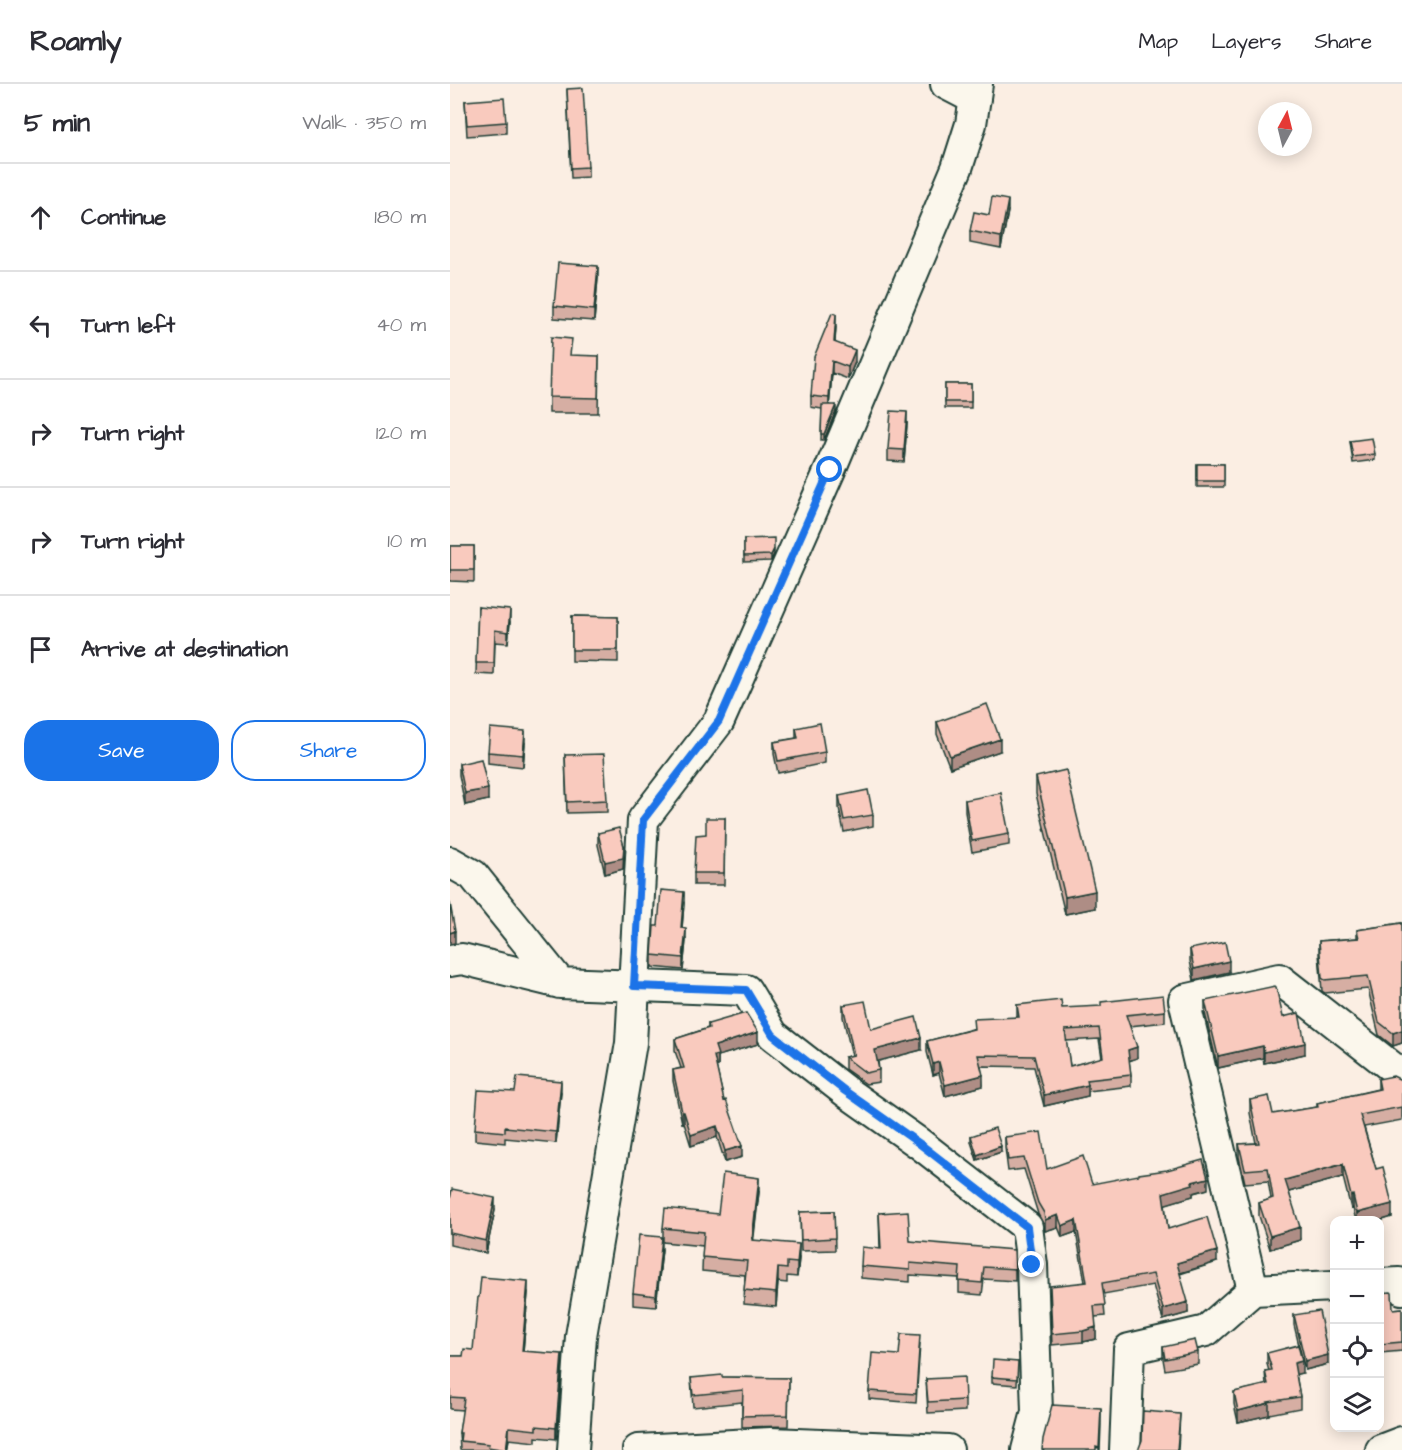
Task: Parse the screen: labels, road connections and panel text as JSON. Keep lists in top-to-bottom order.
{
  "north": "top",
  "page": {
    "header": "Roamly",
    "nav": ["Map", "Layers", "Share"],
    "heading": ["5 min", "Walk · 350 m"],
    "list": [
      ["Continue", "180 m"],
      ["Turn left", "40 m"],
      ["Turn right", "120 m"],
      ["Turn right", "10 m"],
      "Arrive at destination"
    ],
    "buttons": ["Save", "Share"],
    "map_buttons": ["+", "−"]
  }
}
